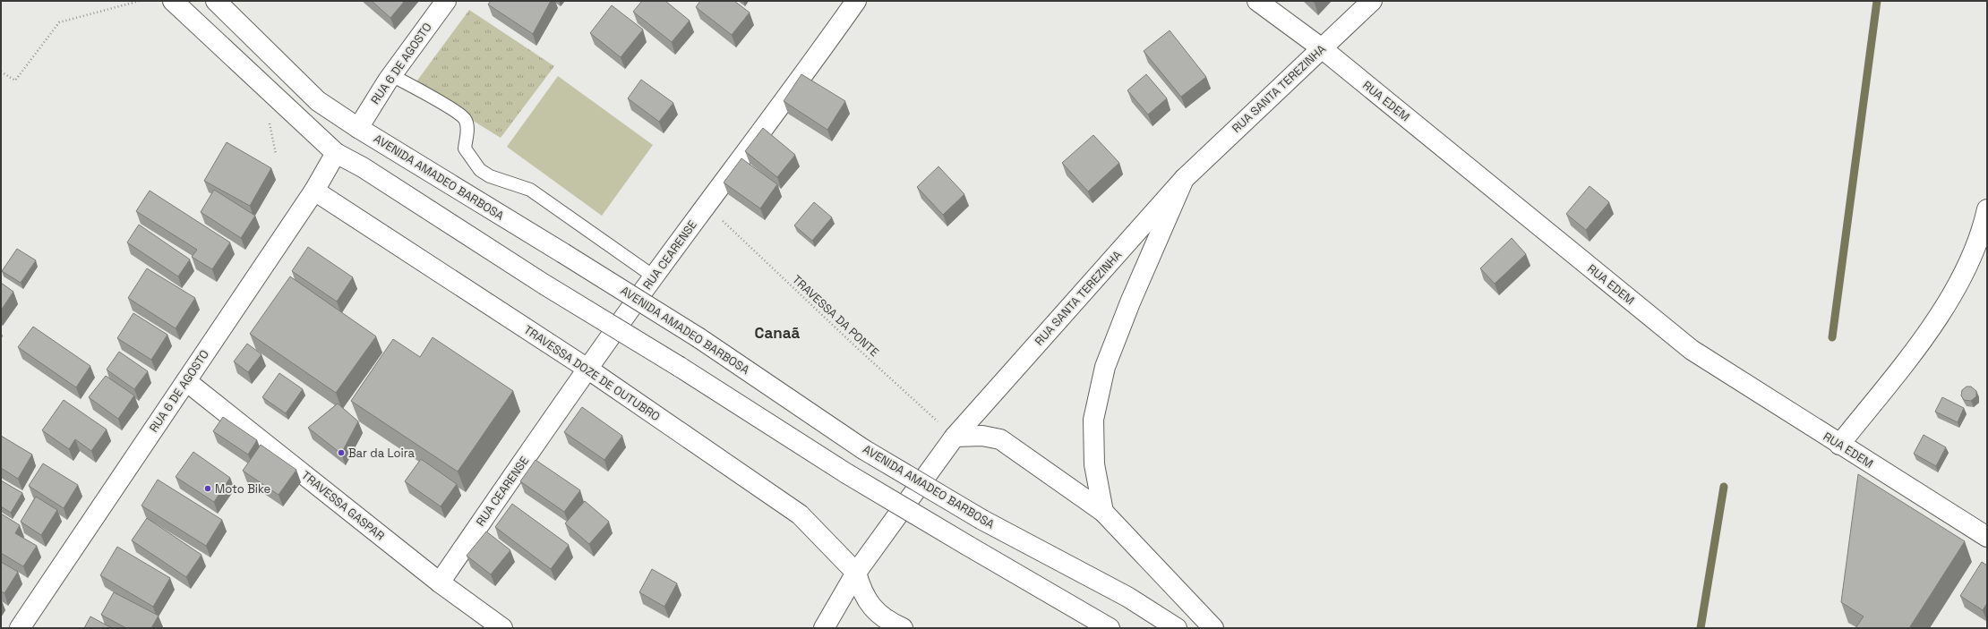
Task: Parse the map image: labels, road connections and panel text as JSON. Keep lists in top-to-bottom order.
{
  "streets": {
    "street": [
      "RUA 6 DE AGOSTO",
      "RUA SANTA TEREZINHA",
      "RUA EDEM",
      "AVENIDA AMADEO BARBOSA",
      "RUA CEARENSE",
      "TRAVESSA DOZE DE OUTUBRO",
      "TRAVESSA GASPAR"
    ],
    "path": ["TRAVESSA DA PONTE"]
  },
  "crossings": [
    ["RUA 6 DE AGOSTO", "AVENIDA AMADEO BARBOSA"],
    ["RUA 6 DE AGOSTO", "TRAVESSA DOZE DE OUTUBRO"],
    ["RUA 6 DE AGOSTO", "TRAVESSA GASPAR"],
    ["RUA SANTA TEREZINHA", "RUA EDEM"],
    ["RUA SANTA TEREZINHA", "TRAVESSA DA PONTE"],
    ["RUA SANTA TEREZINHA", "TRAVESSA DOZE DE OUTUBRO"],
    ["RUA CEARENSE", "TRAVESSA DA PONTE"],
    ["RUA CEARENSE", "TRAVESSA DOZE DE OUTUBRO"],
    ["RUA CEARENSE", "TRAVESSA GASPAR"]
  ],
  "districts": ["Canaã"],
  "places": ["Bar da Loira", "Moto Bike"]
}
